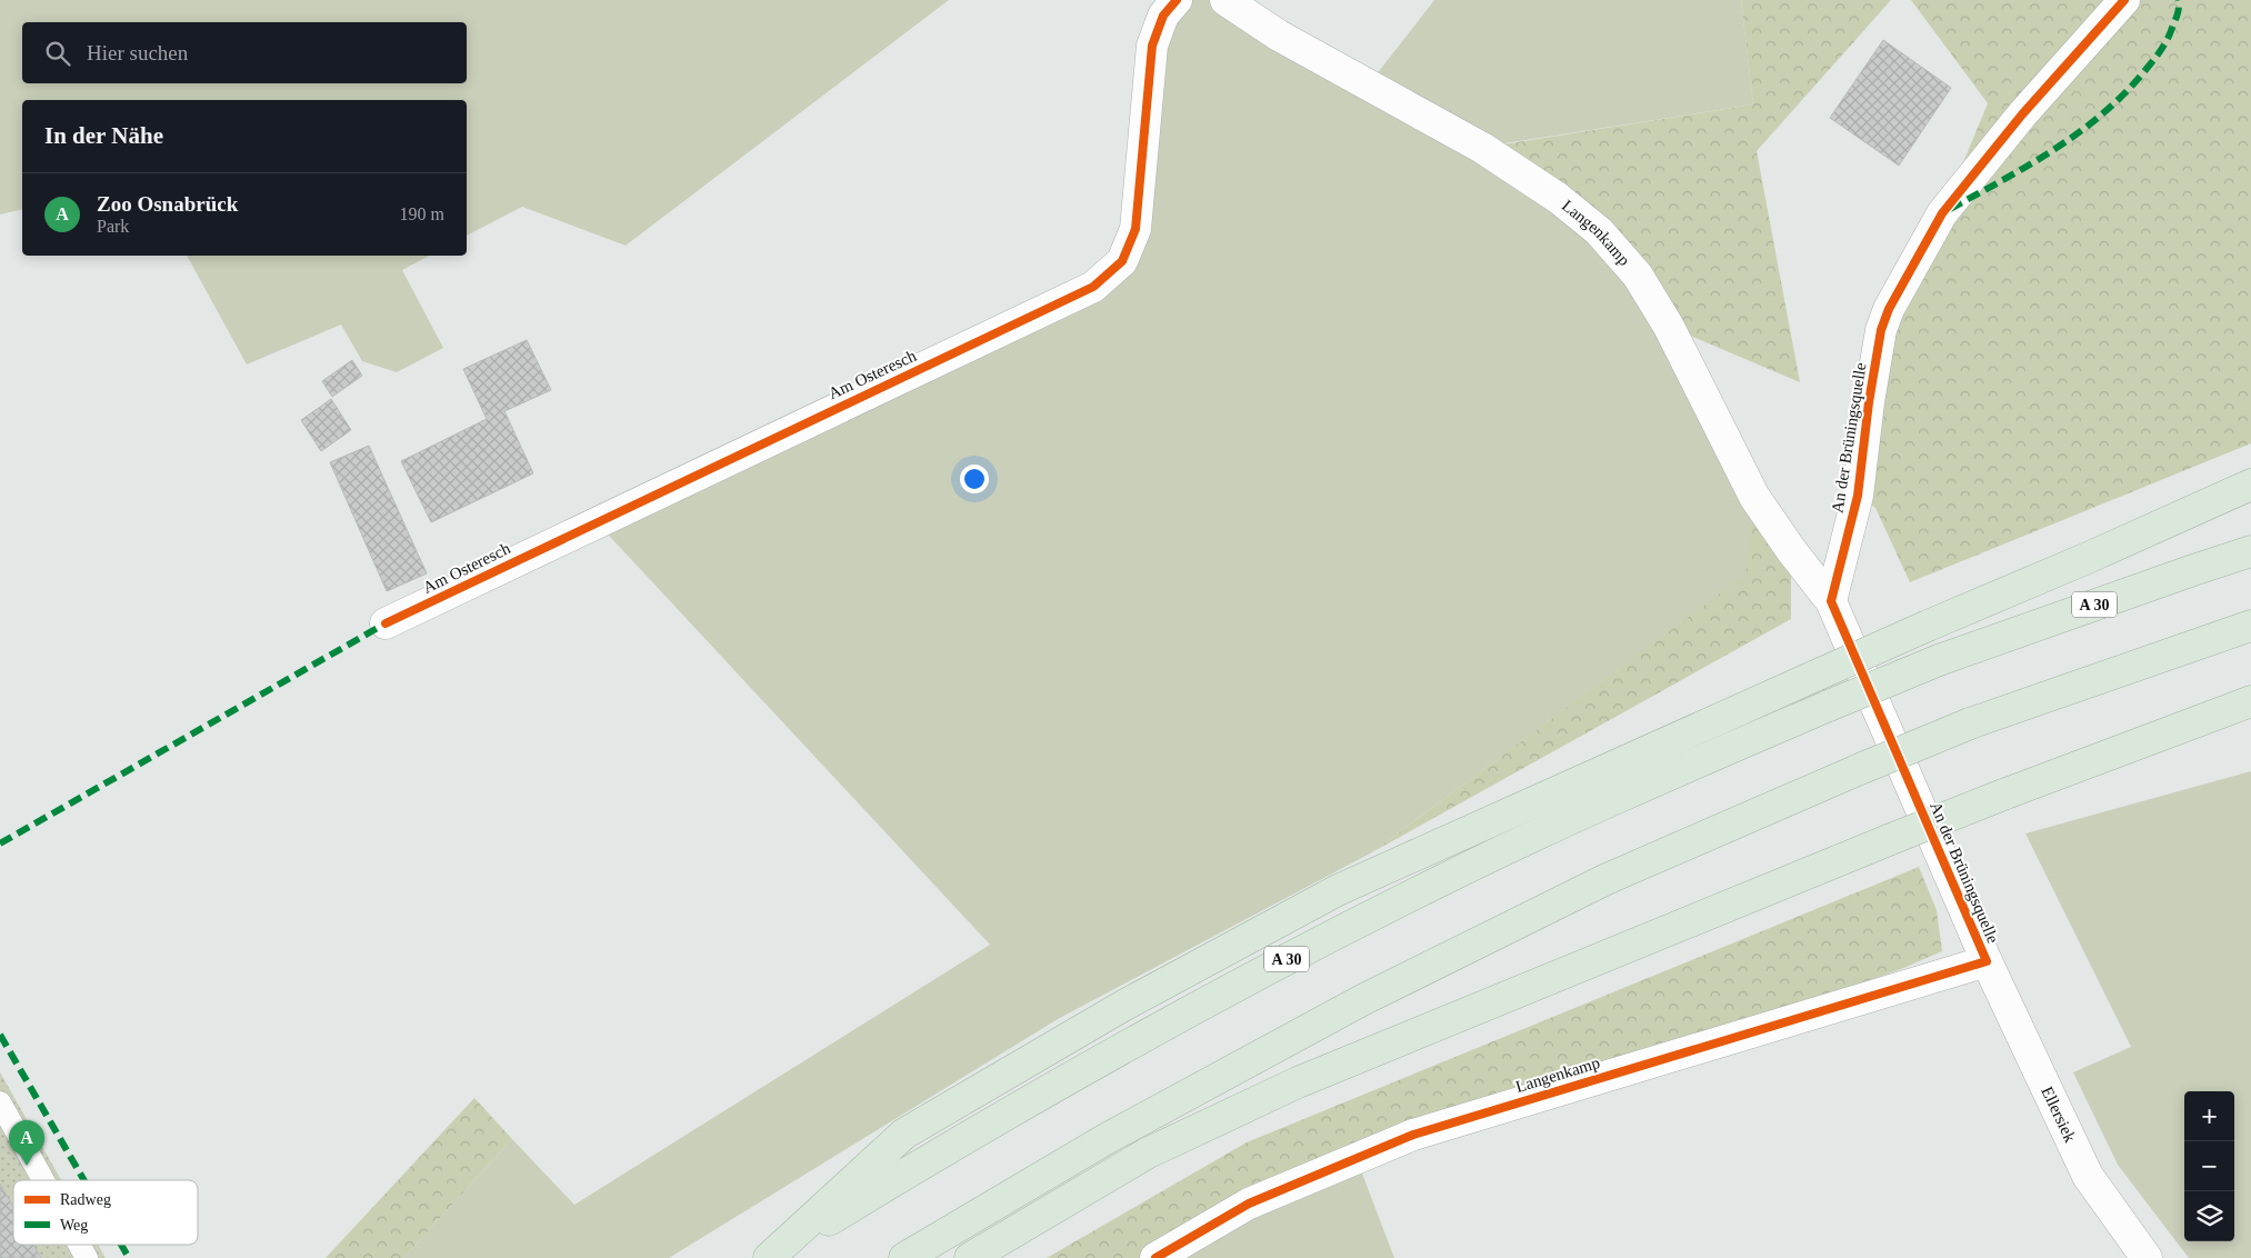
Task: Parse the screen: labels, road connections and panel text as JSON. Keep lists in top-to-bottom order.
{
  "streets": {
    "highway": ["A 30"],
    "street": [
      "Langenkamp",
      "Am Osteresch",
      "An der Brüningsquelle",
      "Ellersiek"
    ]
  },
  "crossings": [
    ["Langenkamp", "An der Brüningsquelle"],
    ["Langenkamp", "Ellersiek"],
    ["An der Brüningsquelle", "Ellersiek"]
  ],
  "legend": ["Radweg", "Weg"],
  "page": {
    "search": "Hier suchen",
    "heading": "In der Nähe",
    "list": [
      {
        "mark": "A",
        "name": "Zoo Osnabrück",
        "note": "Park",
        "value": "190 m"
      }
    ],
    "map_buttons": ["+", "−"],
    "pins": "A"
  }
}
